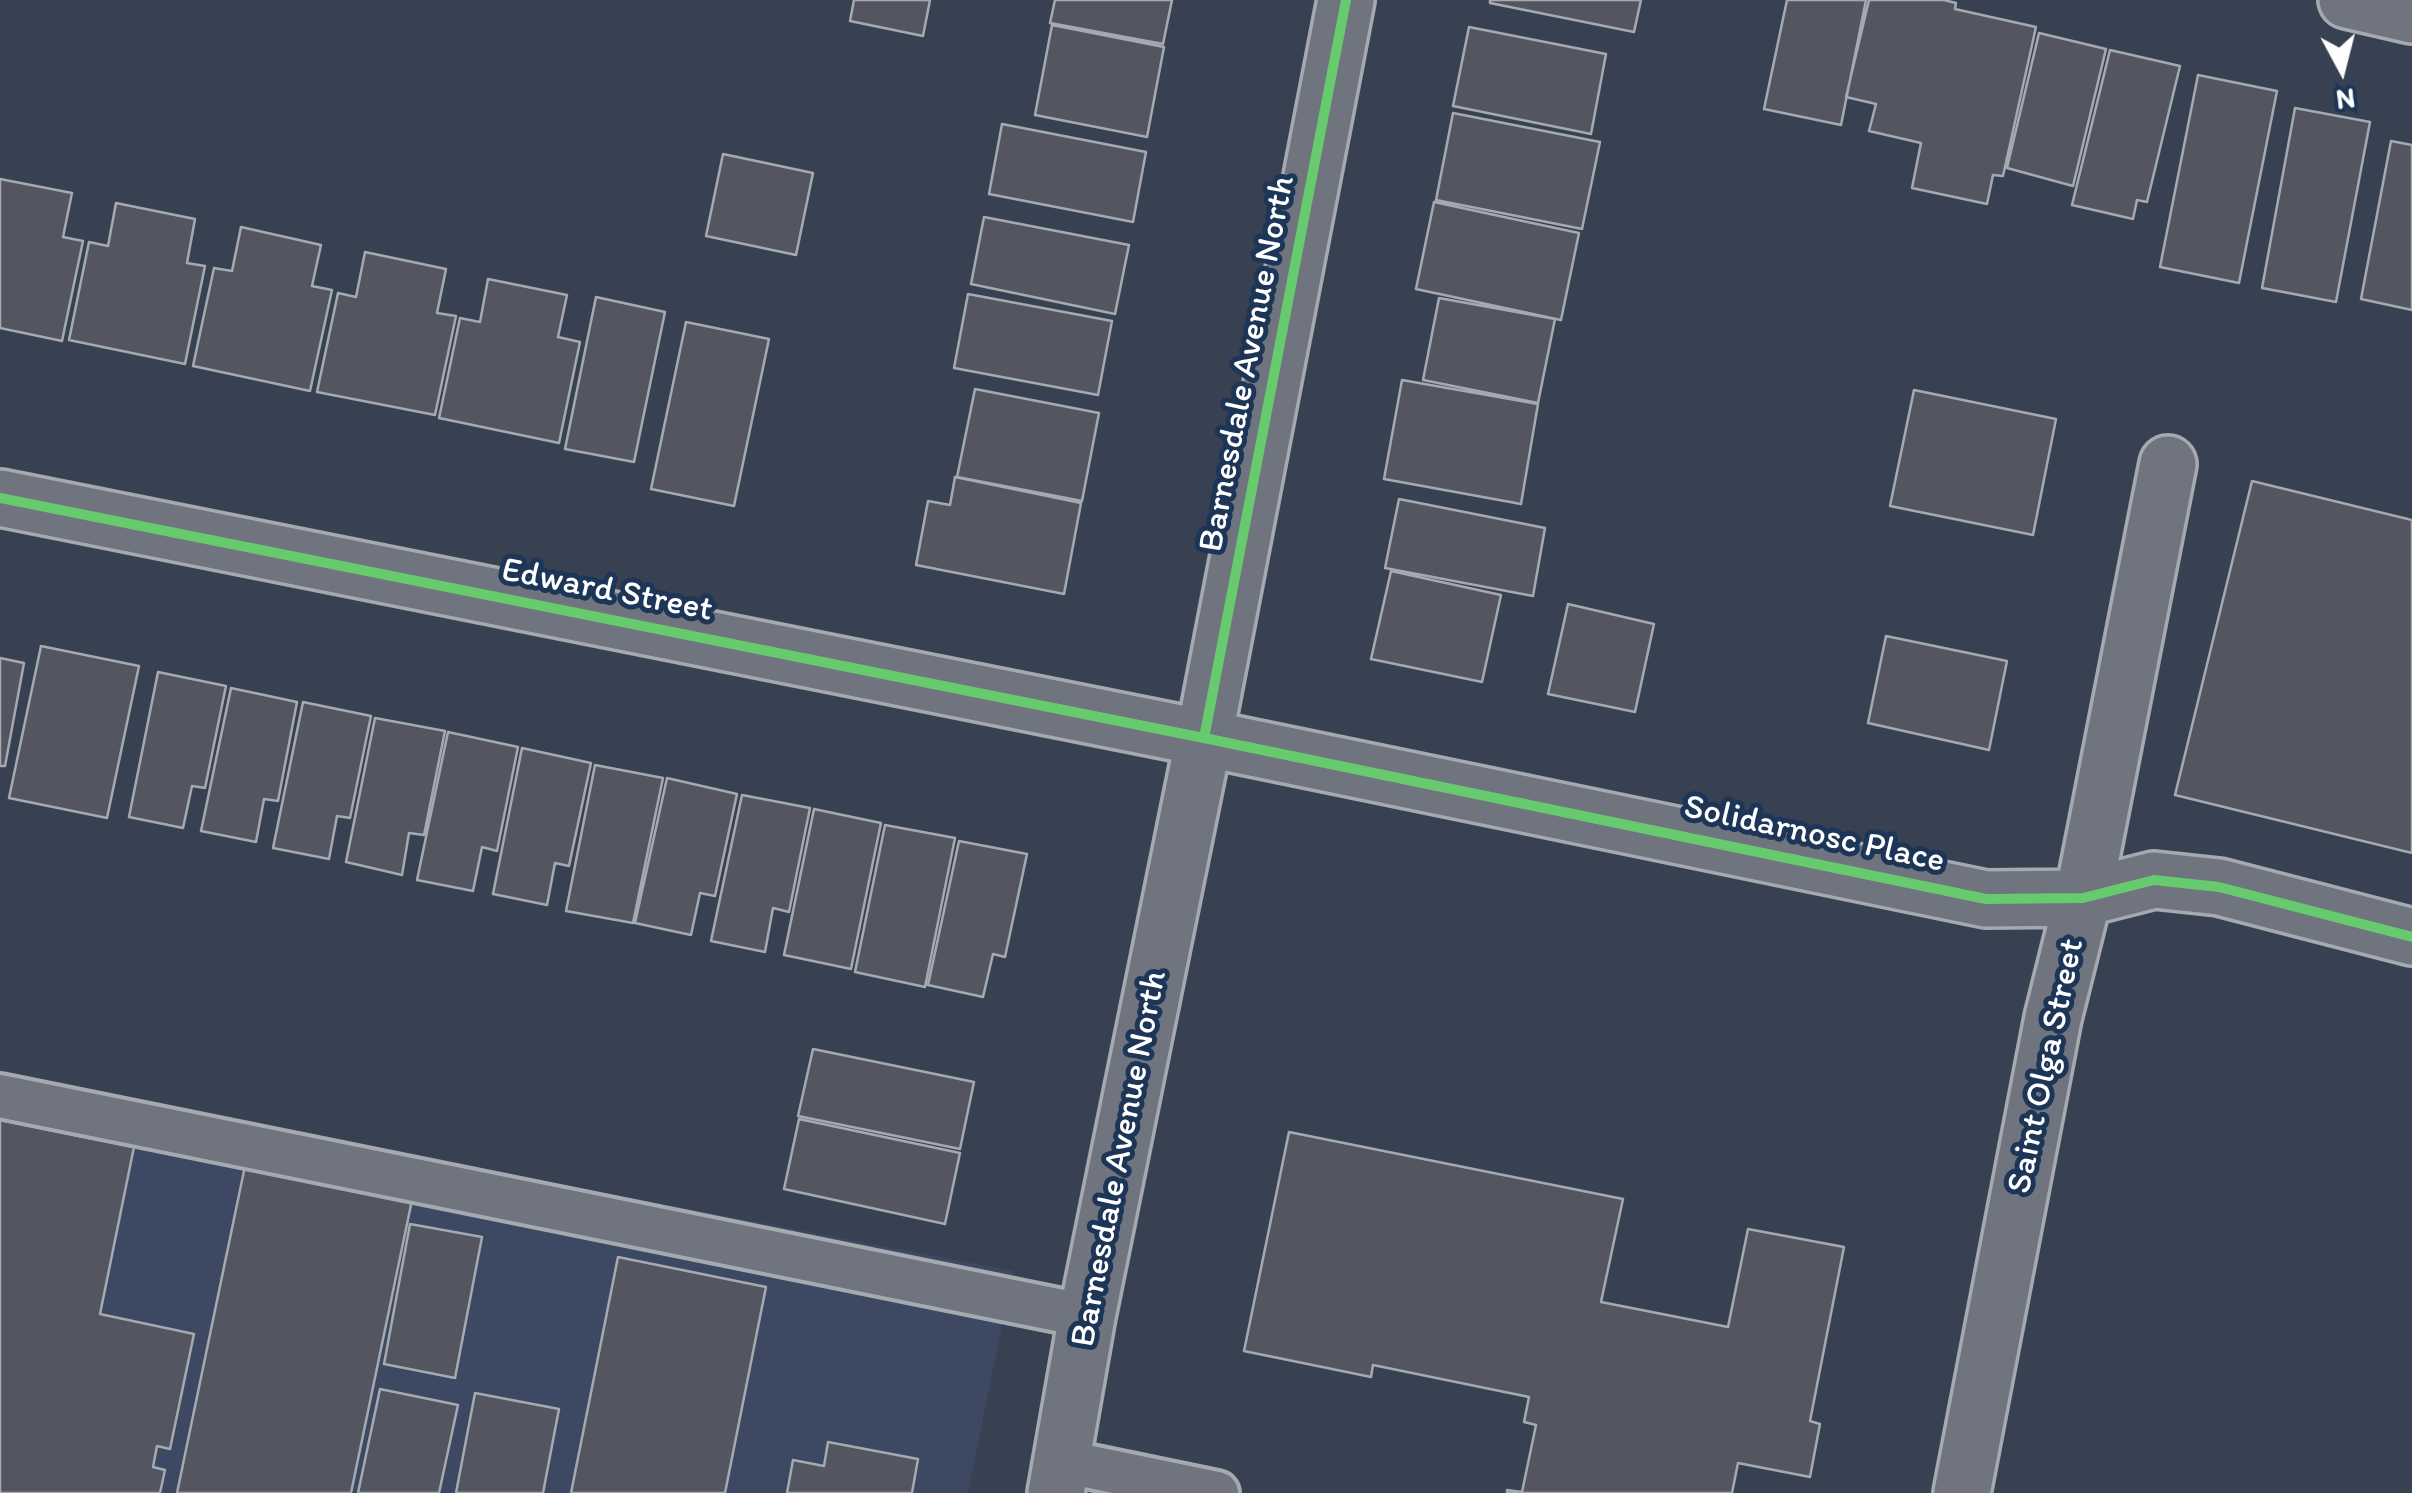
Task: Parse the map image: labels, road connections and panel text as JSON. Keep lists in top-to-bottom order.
{
  "streets": {
    "street": [
      "Barnesdale Avenue North",
      "Edward Street",
      "Solidarnosc Place",
      "Saint Olga Street"
    ]
  },
  "crossings": [
    ["Barnesdale Avenue North", "Edward Street"],
    ["Barnesdale Avenue North", "Solidarnosc Place"],
    ["Edward Street", "Solidarnosc Place"],
    ["Solidarnosc Place", "Saint Olga Street"]
  ],
  "north": "bottom"
}
